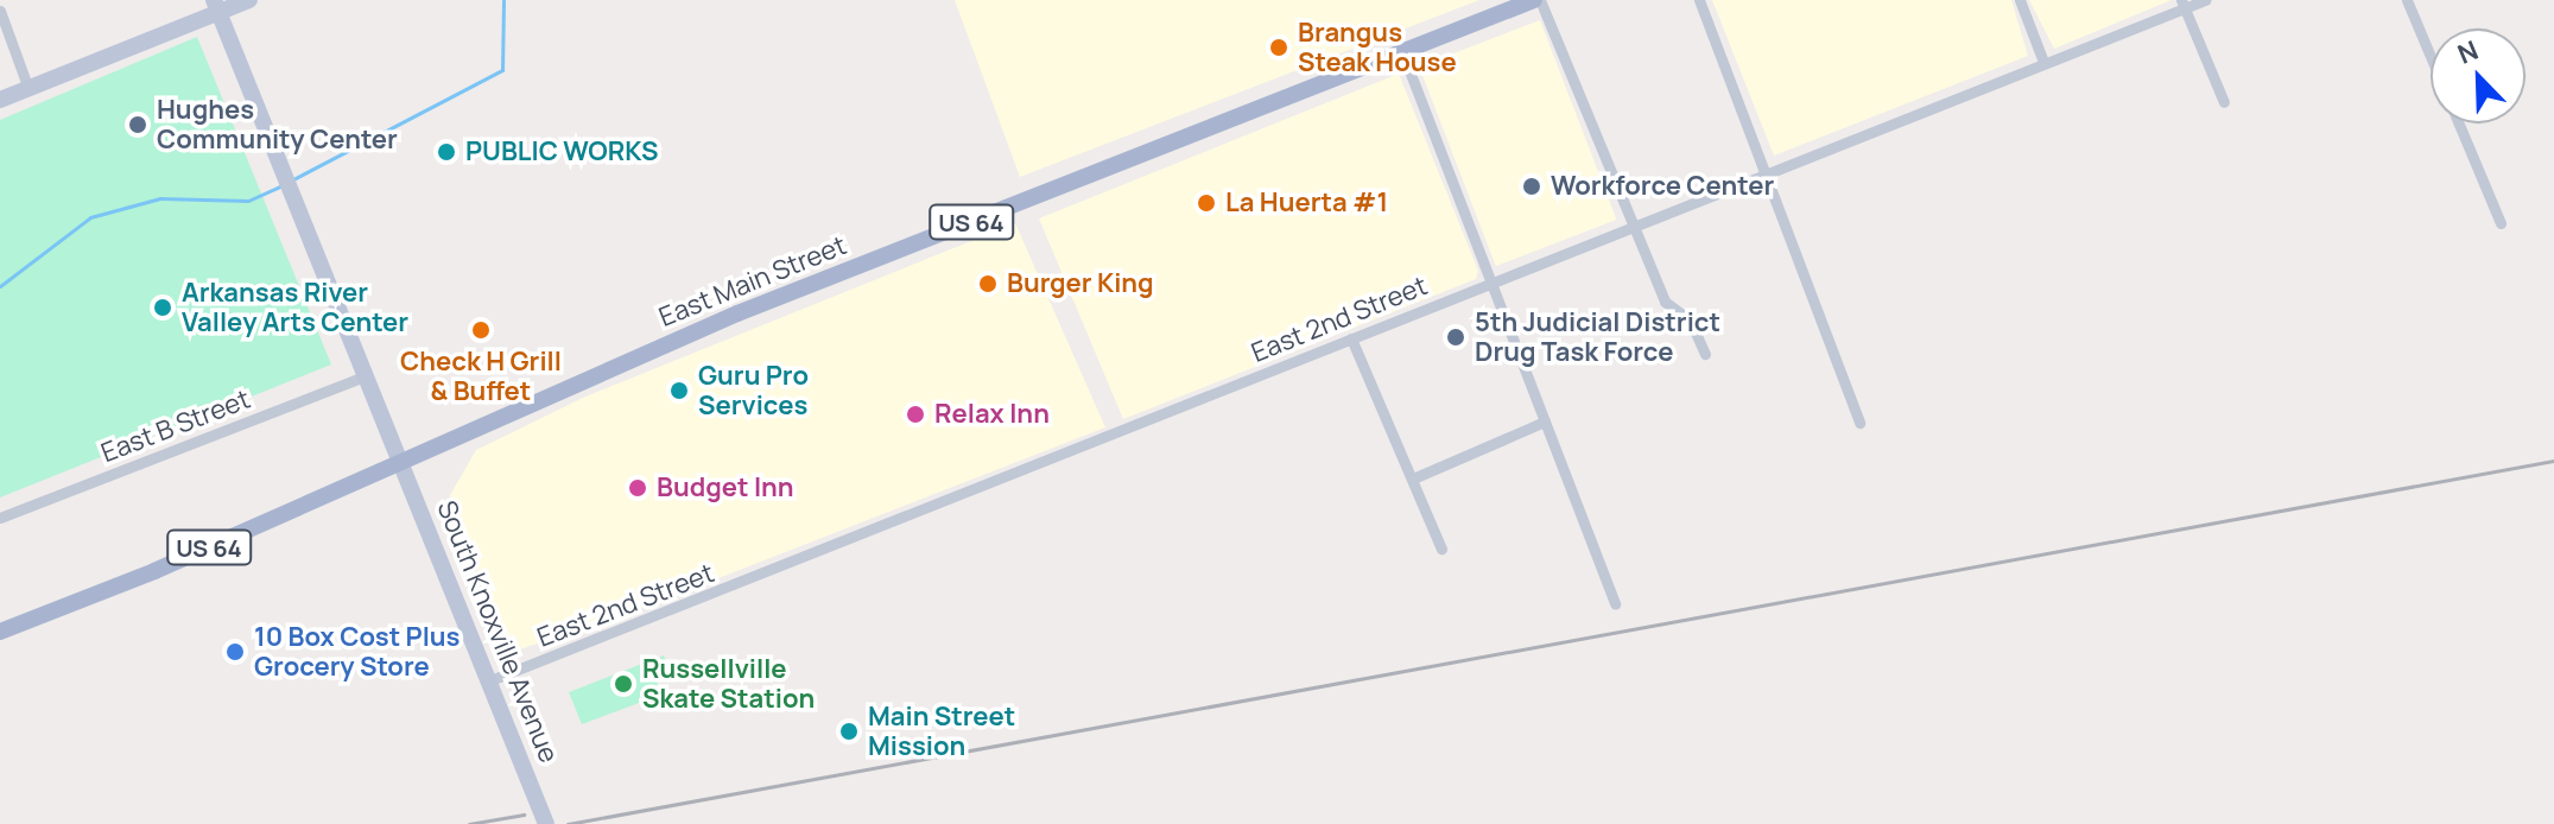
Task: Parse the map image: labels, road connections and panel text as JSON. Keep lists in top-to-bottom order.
{
  "streets": {
    "main road": ["US 64", "East Main Street", "South Knoxville Avenue"],
    "street": ["East 2nd Street", "East B Street"]
  },
  "crossings": [
    ["East Main Street", "South Knoxville Avenue"],
    ["East 2nd Street", "South Knoxville Avenue"],
    ["East B Street", "South Knoxville Avenue"]
  ],
  "places": [
    "Brangus Steak House",
    "Hughes Community Center",
    "PUBLIC WORKS",
    "Workforce Center",
    "La Huerta #1",
    "Burger King",
    "Arkansas River Valley Arts Center",
    "Check H Grill & Buffet",
    "5th Judicial District Drug Task Force",
    "Guru Pro Services",
    "Relax Inn",
    "Budget Inn",
    "10 Box Cost Plus Grocery Store",
    "Russellville Skate Station",
    "Main Street Mission"
  ],
  "north": "top left"
}
